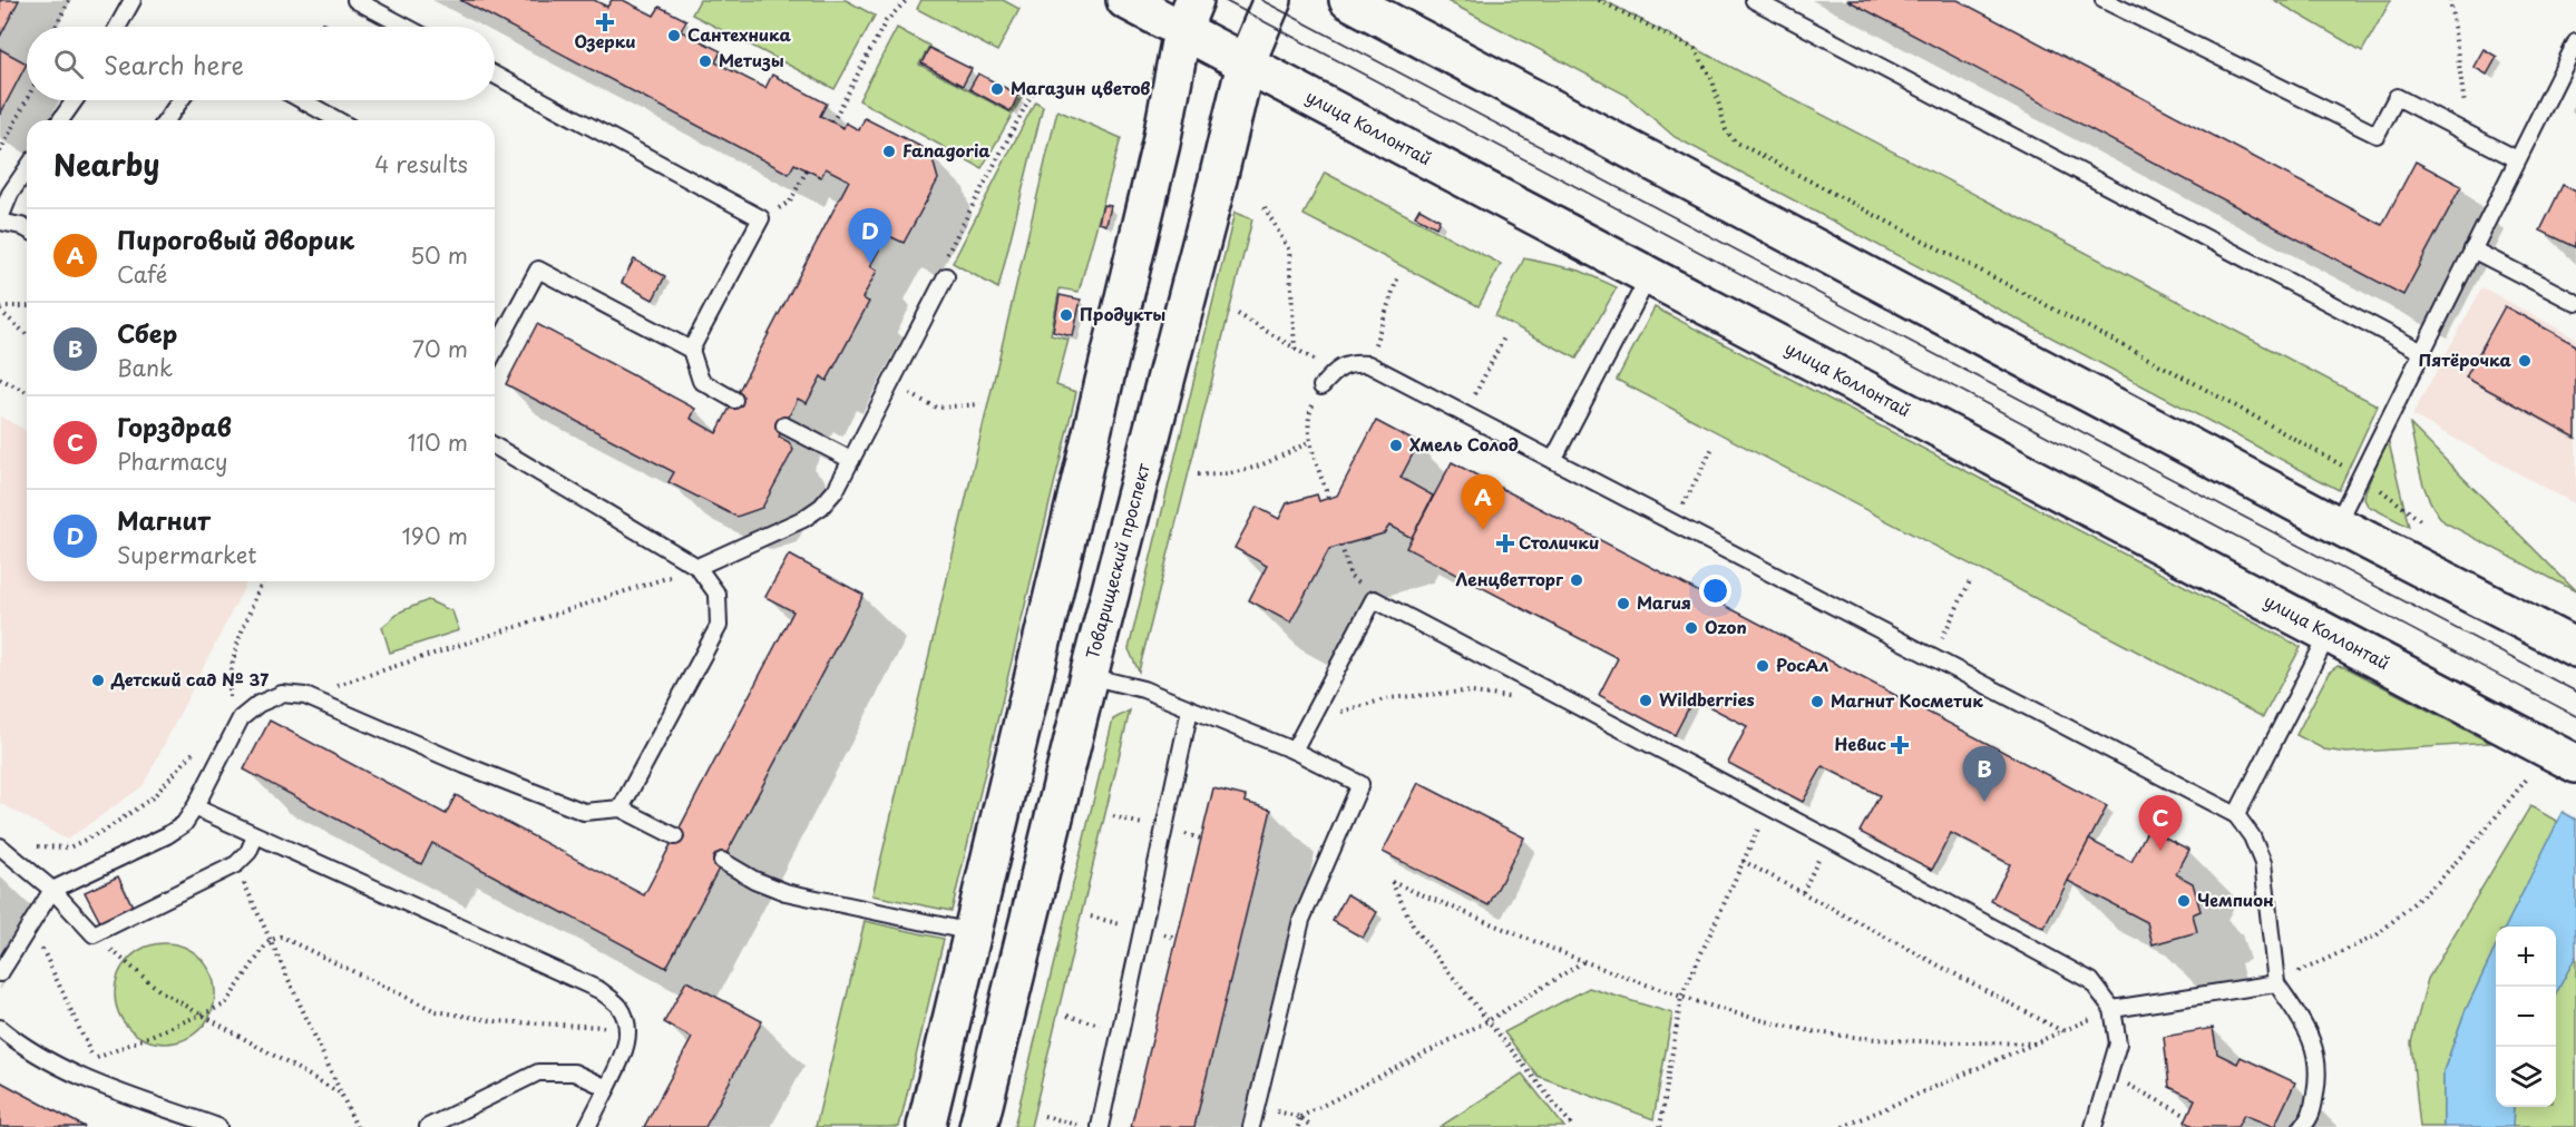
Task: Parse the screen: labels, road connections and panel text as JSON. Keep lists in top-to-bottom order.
{
  "streets": {
    "main road": ["улица Коллонтай", "Товарищеский проспект"]
  },
  "crossings": [
    ["улица Коллонтай", "Товарищеский проспект"]
  ],
  "places": {
    "health": ["Озерки", "Столички", "Невис"],
    "other": [
      "Сантехника",
      "Метизы",
      "Магазин цветов",
      "Fanagoria",
      "Продукты",
      "Пятёрочка",
      "Хмель Солод",
      "Ленцветторг",
      "Магия",
      "Ozon",
      "РосАл",
      "Детский сад № 37",
      "Wildberries",
      "Магнит Косметик",
      "Чемпион"
    ]
  },
  "page": {
    "search": "Search here",
    "heading": ["Nearby", "4 results"],
    "list": [
      {
        "mark": "A",
        "name": "Пироговый дворик",
        "note": "Café",
        "value": "50 m"
      },
      {
        "mark": "B",
        "name": "Сбер",
        "note": "Bank",
        "value": "70 m"
      },
      {
        "mark": "C",
        "name": "Горздрав",
        "note": "Pharmacy",
        "value": "110 m"
      },
      {
        "mark": "D",
        "name": "Магнит",
        "note": "Supermarket",
        "value": "190 m"
      }
    ],
    "pins": [
      "D",
      "A",
      "B",
      "C"
    ],
    "map_buttons": ["+", "−"]
  }
}
